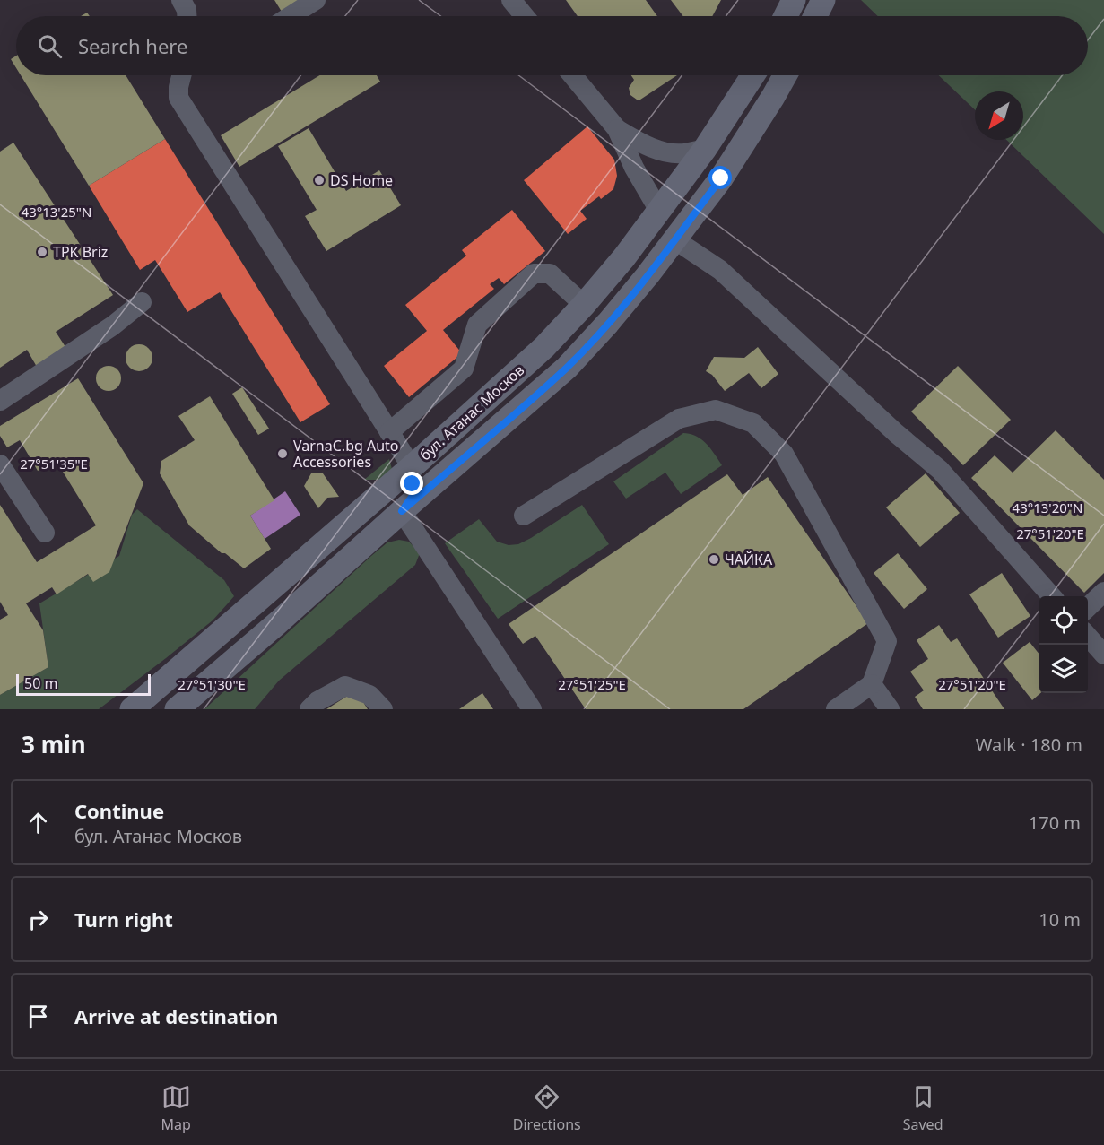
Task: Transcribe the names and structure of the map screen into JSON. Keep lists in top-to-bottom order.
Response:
{
  "streets": {
    "main road": ["бул. Атанас Москов"]
  },
  "places": [
    "DS Home",
    "TPK Briz",
    "VarnaC.bg Auto Accessories",
    "ЧАЙКА"
  ],
  "scale_bar": "50 m",
  "north": "bottom left",
  "page": {
    "search": "Search here",
    "scale": "50 m",
    "heading": ["3 min", "Walk · 180 m"],
    "list": [
      ["Continue", "бул. Атанас Москов", "170 m"],
      ["Turn right", "10 m"],
      "Arrive at destination"
    ],
    "nav": ["Map", "Directions", "Saved"]
  },
  "coordinates": [
    "43°13'25\"N",
    "27°51'35\"E",
    "43°13'20\"N",
    "27°51'20\"E",
    "27°51'30\"E",
    "27°51'25\"E"
  ]
}
